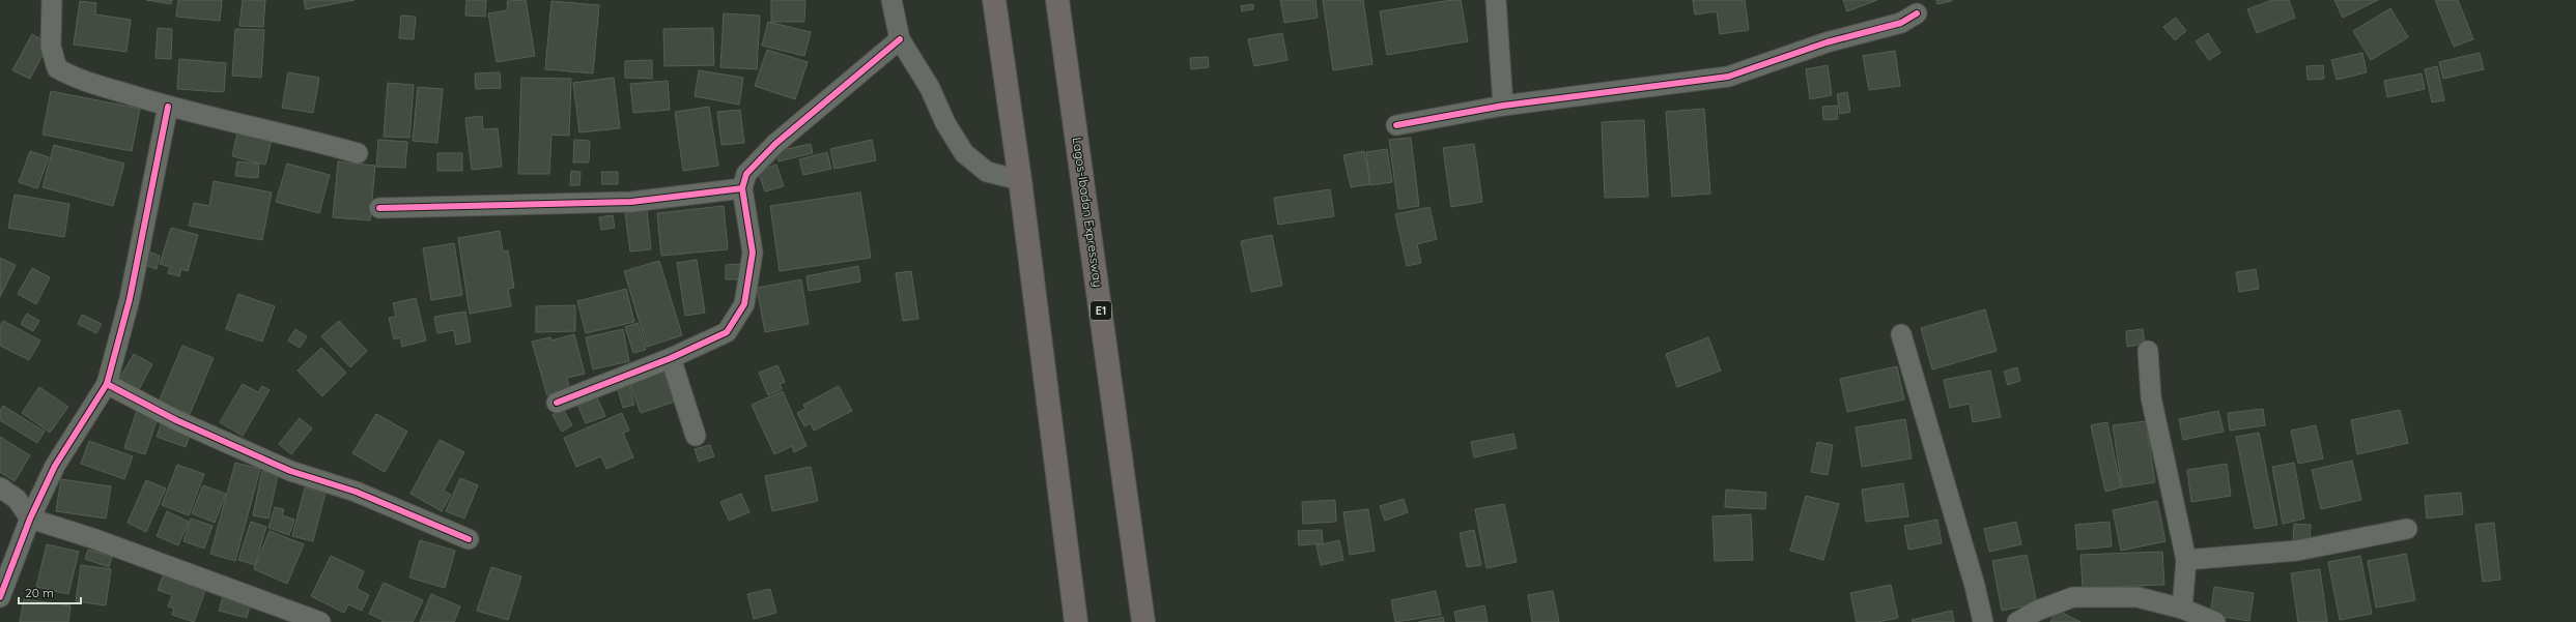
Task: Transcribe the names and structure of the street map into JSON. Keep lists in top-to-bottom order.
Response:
{
  "streets": {
    "highway": ["Lagos-Ibadan Expressway", "E1"]
  },
  "scale_bar": "20 m"
}
